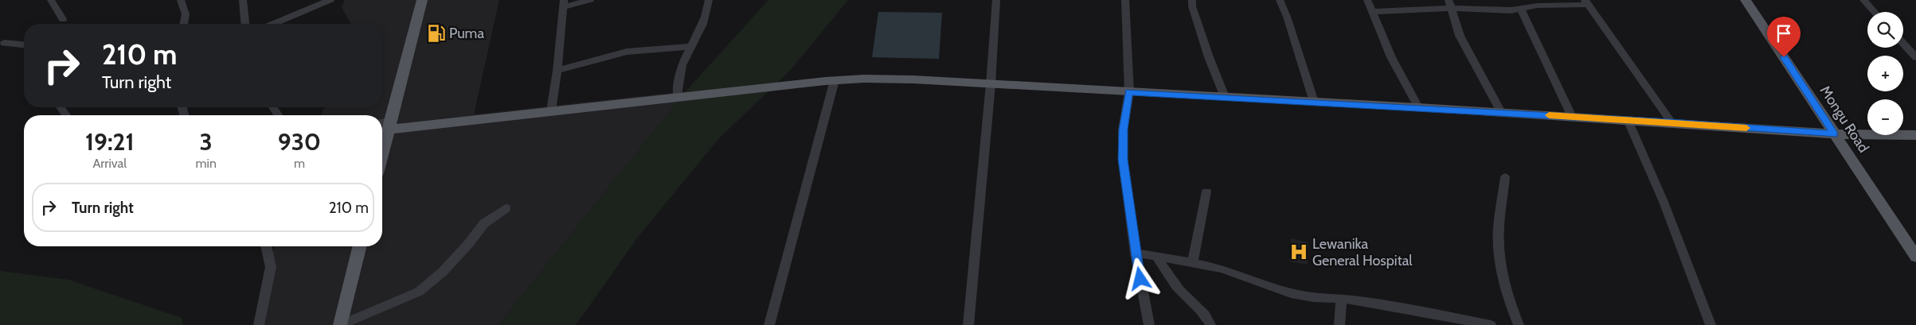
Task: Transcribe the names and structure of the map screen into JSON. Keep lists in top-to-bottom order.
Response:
{
  "streets": {
    "main road": ["Mongu Road"]
  },
  "places": {
    "fuel station": ["Puma"],
    "hospital": ["Lewanika General Hospital"]
  },
  "page": {
    "map_buttons": ["+", "−"],
    "turn": ["210 m", "Turn right"],
    "eta": [
      "19:21",
      "Arrival",
      "3",
      "min",
      "930",
      "m"
    ],
    "list": [
      {
        "name": "Turn right",
        "value": "210 m"
      }
    ]
  }
}
